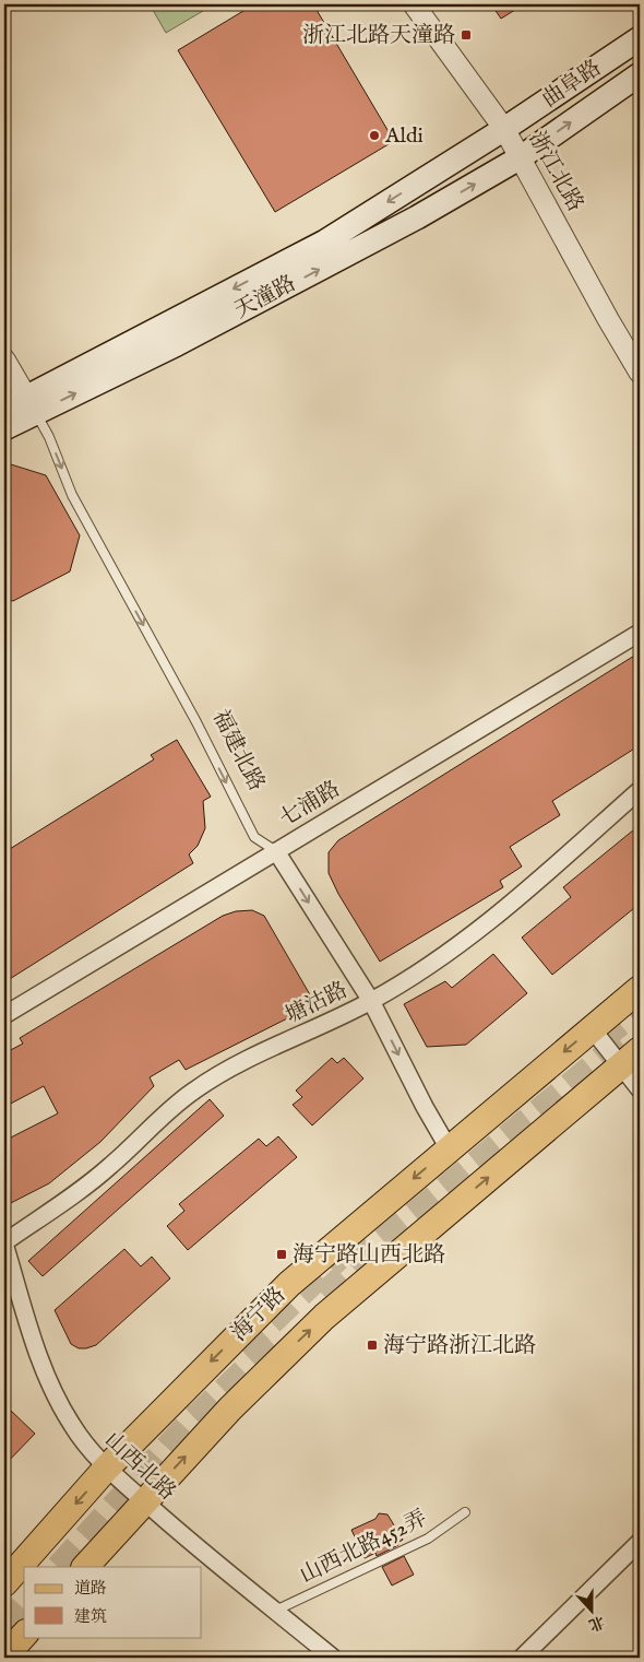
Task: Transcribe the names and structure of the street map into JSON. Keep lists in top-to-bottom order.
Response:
{
  "streets": {
    "main road": ["曲阜路", "天潼路", "海宁路"],
    "street": [
      "浙江北路",
      "福建北路",
      "七浦路",
      "塘沽路",
      "山西北路"
    ],
    "lane": ["山西北路452弄"]
  },
  "crossings": [
    ["曲阜路", "浙江北路"],
    ["曲阜路", "天潼路"],
    ["浙江北路", "天潼路"],
    ["天潼路", "福建北路"],
    ["福建北路", "七浦路"],
    ["福建北路", "塘沽路"],
    ["福建北路", "海宁路"],
    ["塘沽路", "山西北路"],
    ["海宁路", "山西北路"],
    ["山西北路", "山西北路452弄"]
  ],
  "one_way": ["福建北路"],
  "places": {
    "transit": ["浙江北路天潼路", "海宁路山西北路", "海宁路浙江北路"],
    "other": ["Aldi"]
  },
  "legend": ["道路", "建筑"],
  "north": "bottom"
}
